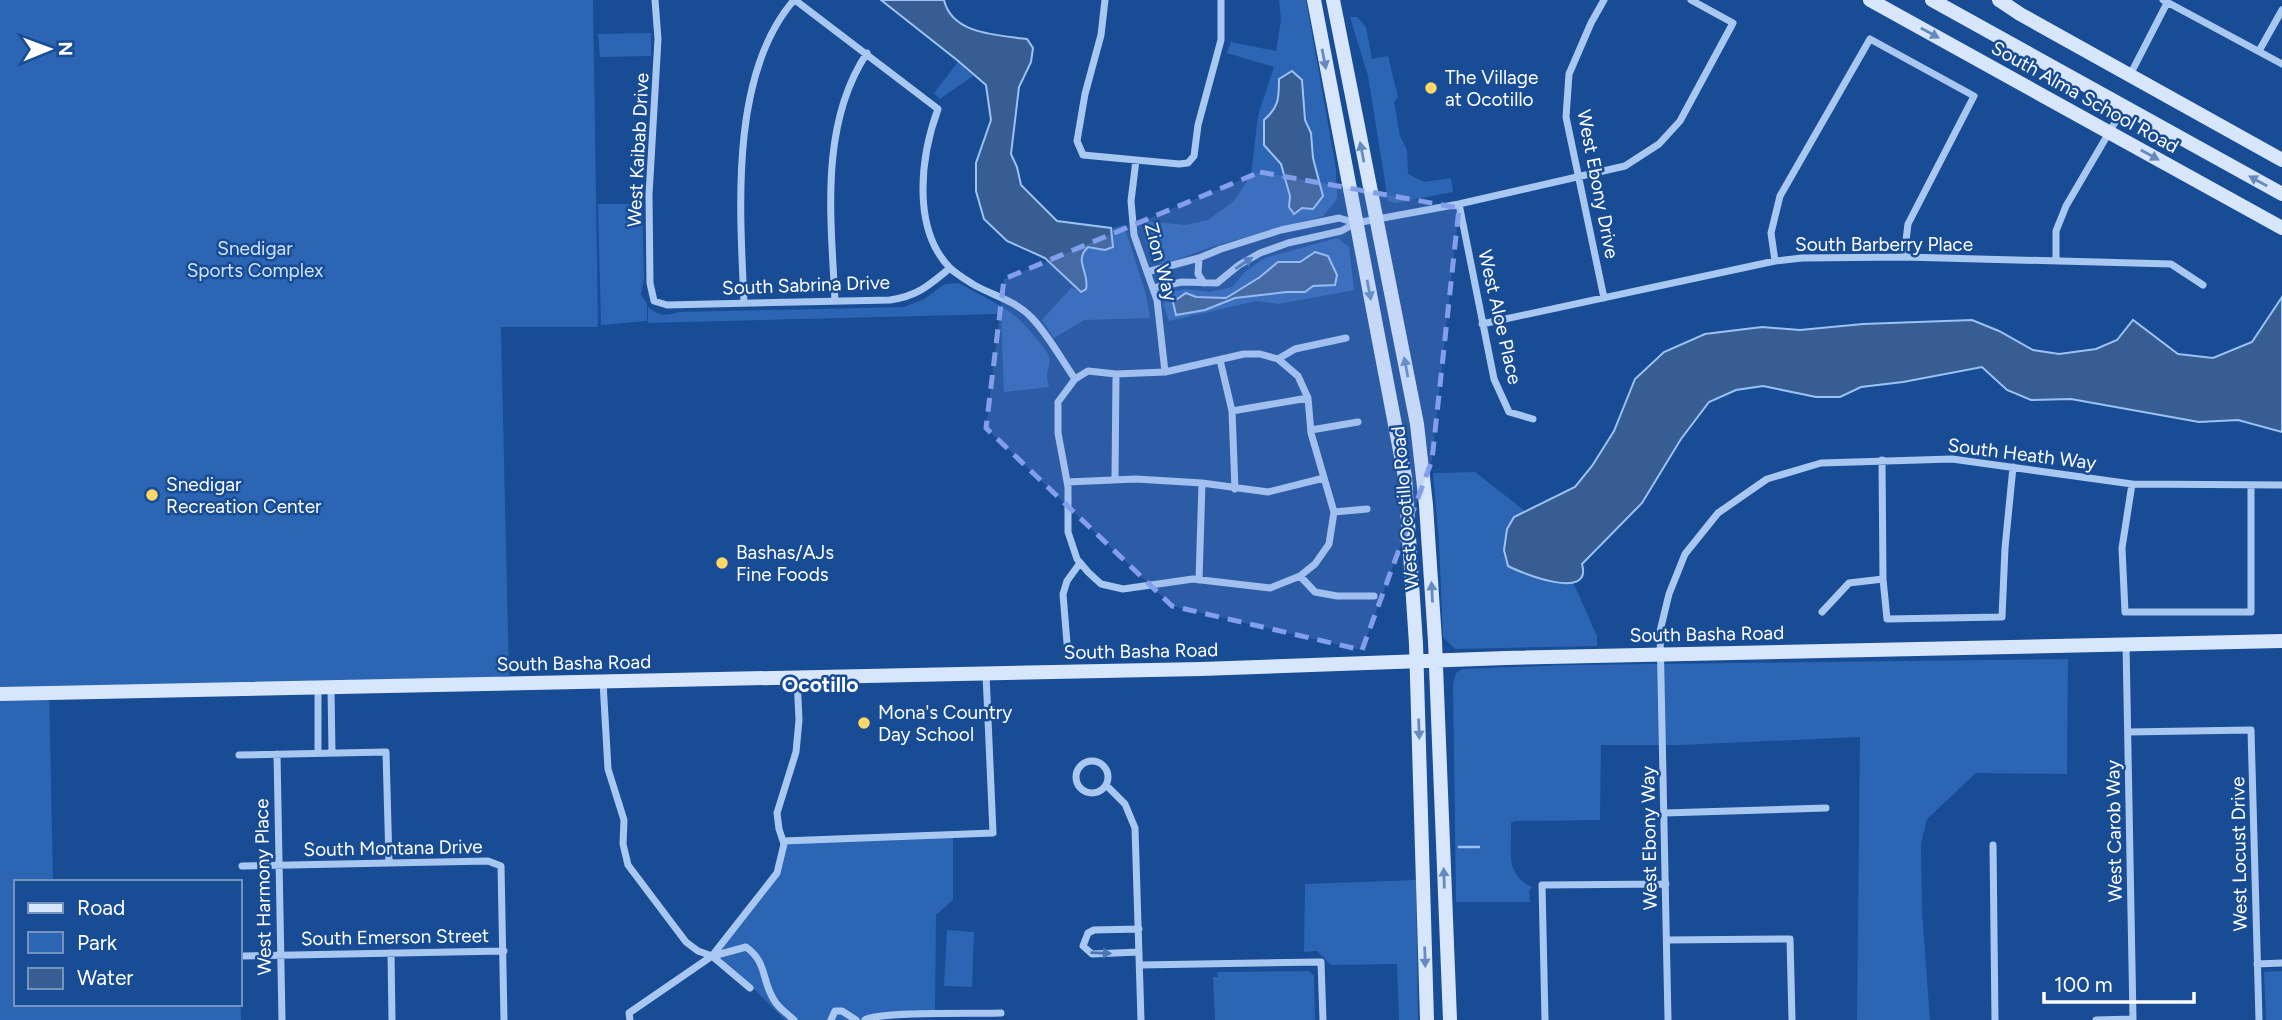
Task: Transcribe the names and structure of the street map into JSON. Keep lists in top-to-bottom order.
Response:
{
  "streets": {
    "main road": ["South Alma School Road", "West Ocotillo Road", "South Basha Road"],
    "street": [
      "West Kaibab Drive",
      "West Ebony Drive",
      "South Barberry Place",
      "Zion Way",
      "South Sabrina Drive",
      "West Aloe Place",
      "South Heath Way",
      "West Carob Way",
      "West Ebony Way",
      "South Montana Drive",
      "West Locust Drive",
      "West Harmony Place",
      "South Emerson Street"
    ]
  },
  "crossings": [
    ["West Kaibab Drive", "South Sabrina Drive"],
    ["West Ebony Drive", "South Barberry Place"],
    ["South Barberry Place", "West Aloe Place"],
    ["South Heath Way", "South Basha Road"],
    ["South Heath Way", "West Ebony Way"],
    ["West Ocotillo Road", "South Basha Road"],
    ["South Basha Road", "West Carob Way"],
    ["South Basha Road", "West Ebony Way"],
    ["West Carob Way", "West Locust Drive"],
    ["South Montana Drive", "West Harmony Place"],
    ["South Montana Drive", "South Emerson Street"],
    ["West Harmony Place", "South Emerson Street"]
  ],
  "districts": ["Ocotillo"],
  "parks": ["Snedigar Sports Complex"],
  "places": [
    "The Village at Ocotillo",
    "Snedigar Recreation Center",
    "Bashas/AJs Fine Foods",
    "Mona's Country Day School"
  ],
  "legend": ["Road", "Park", "Water"],
  "scale_bar": "100 m",
  "north": "right"
}
